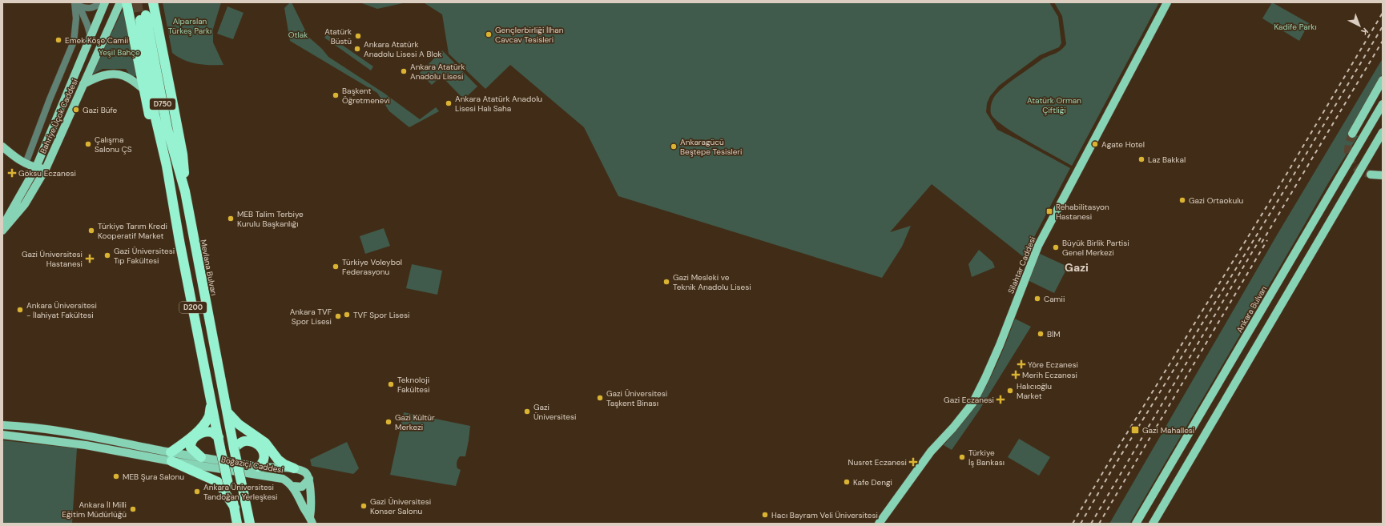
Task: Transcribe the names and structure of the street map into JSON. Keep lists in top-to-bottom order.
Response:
{
  "streets": {
    "highway": ["D750", "Mevlana Bulvarı", "D200"],
    "main road": [
      "Bahriye Üçok Caddesi",
      "Silahtar Caddesi",
      "Ankara Bulvarı",
      "Boğaziçi Caddesi"
    ]
  },
  "crossings": [
    ["Mevlana Bulvarı", "D200"]
  ],
  "districts": ["Gazi"],
  "parks": [
    "Alparslan Türkeş Parkı",
    "Kadife Parkı",
    "Otlak",
    "Yeşil Bahçe",
    "Atatürk Orman Çiftliği"
  ],
  "places": {
    "other": [
      "Gençlerbirliği İlhan Cavcav Tesisleri",
      "Atatürk Büstü",
      "Emek Köşe Camii",
      "Ankara Atatürk Anadolu Lisesi A Blok",
      "Ankara Atatürk Anadolu Lisesi",
      "Başkent Öğretmenevi",
      "Ankara Atatürk Anadolu Lisesi Halı Saha",
      "Gazi Büfe",
      "Çalışma Salonu ÇS",
      "Agate Hotel",
      "Ankaragücü Beştepe Tesisleri",
      "Laz Bakkal",
      "Gazi Ortaokulu",
      "MEB Talim Terbiye Kurulu Başkanlığı",
      "Türkiye Tarım Kredi Kooperatif Market",
      "Büyük Birlik Partisi Genel Merkezi",
      "Gazi Üniversitesi Tıp Fakültesi",
      "Türkiye Voleybol Federasyonu",
      "Gazi Mesleki ve Teknik Anadolu Lisesi",
      "Camii",
      "Ankara Üniversitesi - İlahiyat Fakültesi",
      "TVF Spor Lisesi",
      "Ankara TVF Spor Lisesi",
      "BİM",
      "Teknoloji Fakültesi",
      "Halıcıoğlu Market",
      "Gazi Üniversitesi Taşkent Binası",
      "Gazi Üniversitesi",
      "Gazi Kültür Merkezi",
      "Türkiye İş Bankası",
      "MEB Şura Salonu",
      "Kafe Dengi",
      "Ankara Üniversitesi Tandoğan Yerleşkesi",
      "Gazi Üniversitesi Konser Salonu",
      "Ankara İl Milli Eğitim Müdürlüğü",
      "Hacı Bayram Veli Üniversitesi"
    ],
    "health": [
      "Göksu Eczanesi",
      "Gazi Üniversitesi Hastanesi",
      "Yöre Eczanesi",
      "Merih Eczanesi",
      "Gazi Eczanesi",
      "Nusret Eczanesi"
    ],
    "transit": ["Rehabilitasyon Hastanesi", "Gazi Mahallesi"]
  },
  "north": "bottom right"
}
